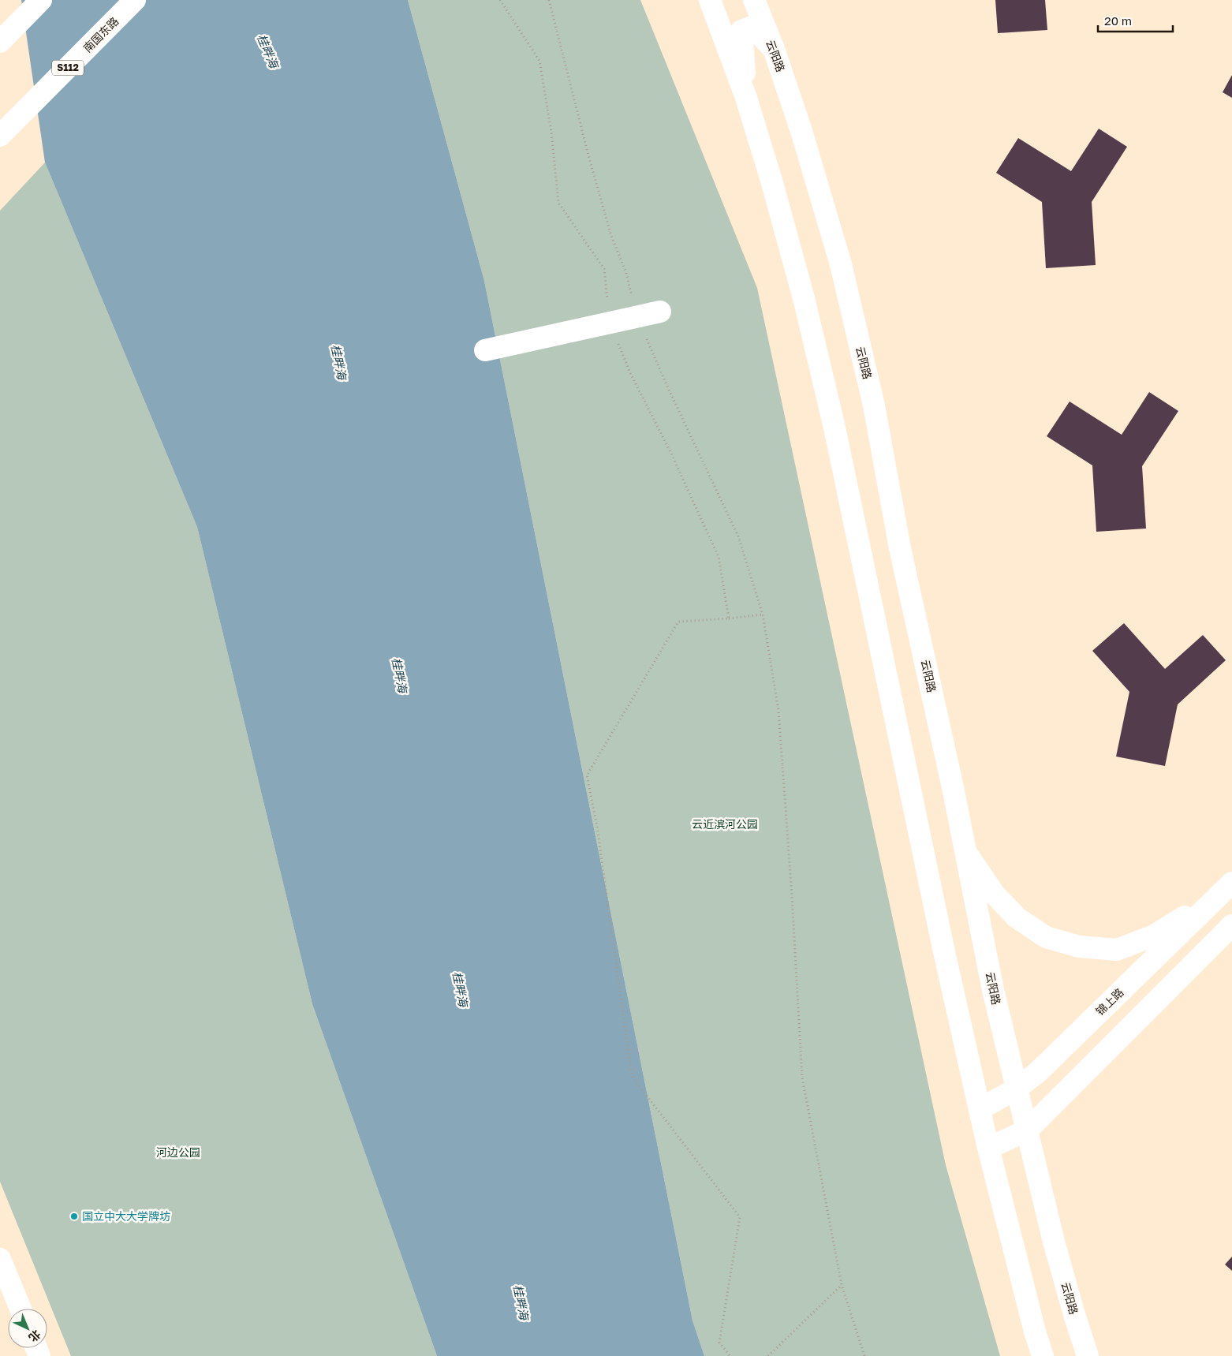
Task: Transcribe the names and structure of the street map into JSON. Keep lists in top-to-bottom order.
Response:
{
  "streets": {
    "main road": [
      "南国东路",
      "云阳路",
      "S112",
      "锦上路"
    ]
  },
  "crossings": [
    ["云阳路", "锦上路"]
  ],
  "water": ["桂畔海"],
  "parks": ["云近滨河公园", "河边公园"],
  "places": ["国立中大大学牌坊"],
  "scale_bar": "20 m",
  "north": "bottom right"
}
